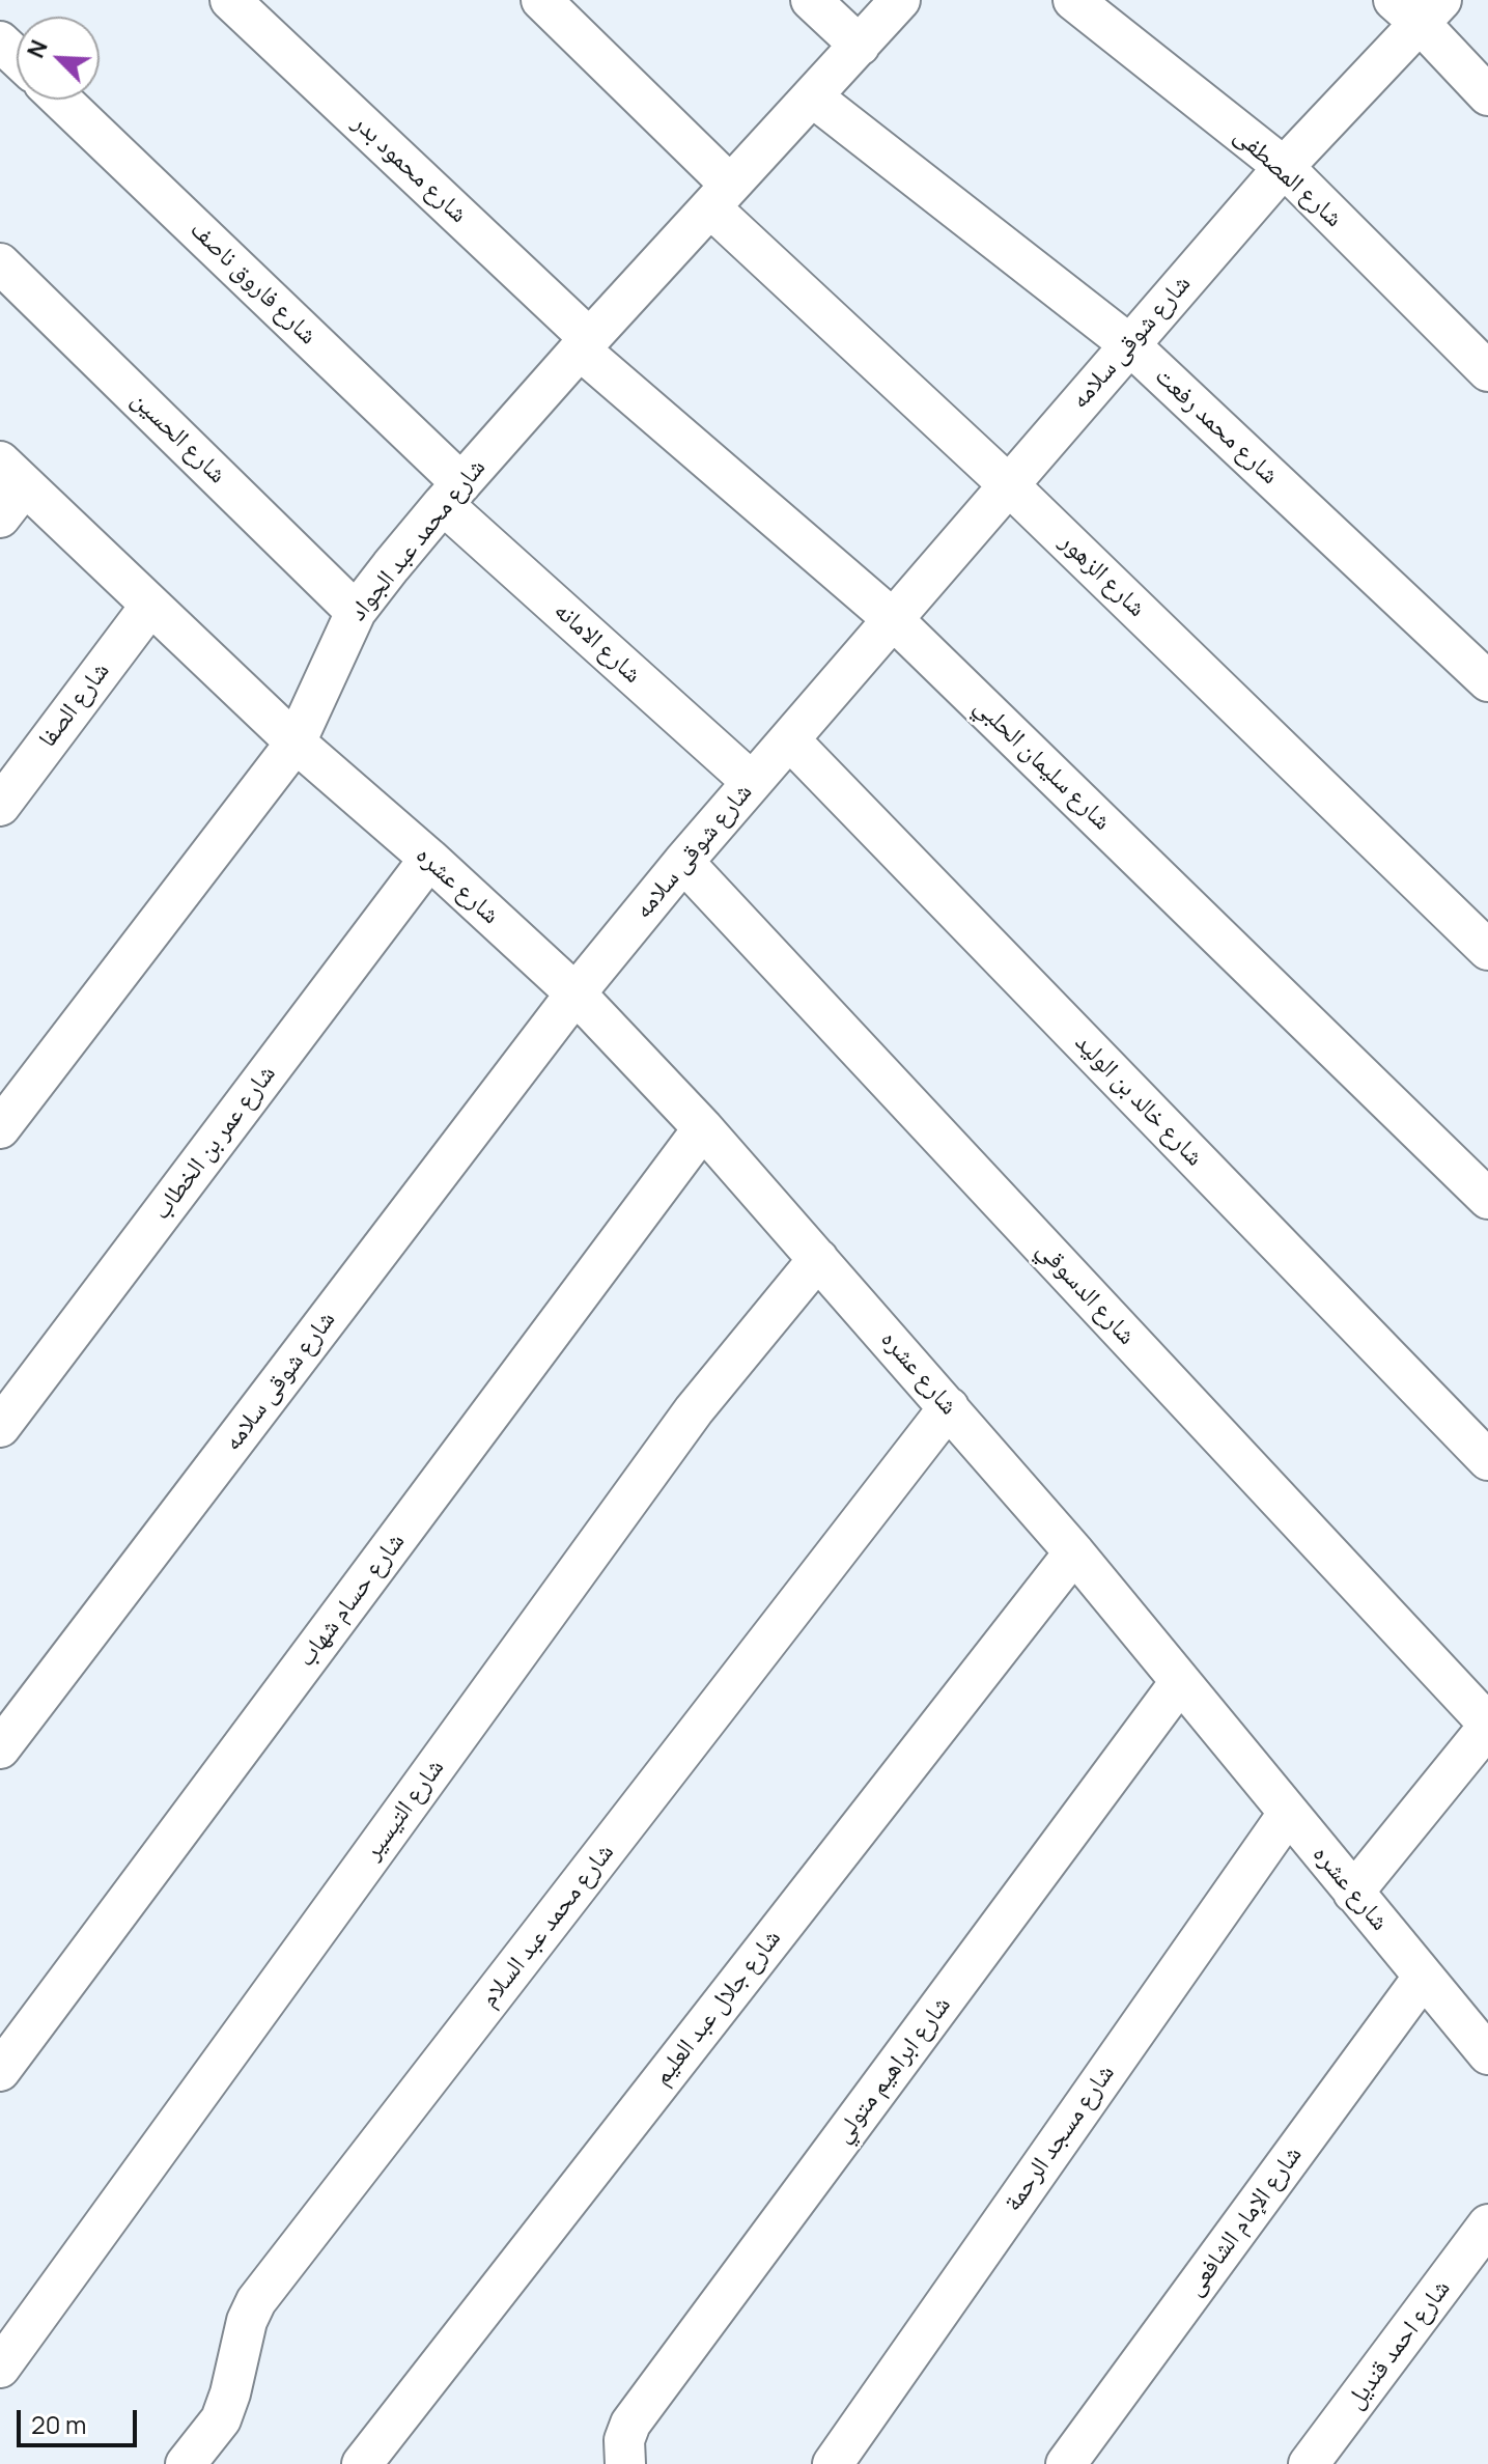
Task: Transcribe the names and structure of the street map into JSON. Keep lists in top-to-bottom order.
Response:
{
  "streets": {
    "street": [
      "شارع محمود بدر",
      "شارع المصطفى",
      "شارع فاروق ناصف",
      "شارع شوقى سلامه",
      "شارع محمد رفعت",
      "شارع الحسين",
      "شارع محمد عبد الجواد",
      "شارع الزهور",
      "شارع الامانه",
      "شارع الصفا",
      "شارع سليمان الحلبي",
      "شارع عشره",
      "شارع خالد بن الوليد",
      "شارع عمر بن الخطاب",
      "شارع الدسوقي",
      "شارع حسام شهاب",
      "شارع التيسير",
      "شارع محمد عبد السلام",
      "شارع جلال عبد العليم",
      "شارع ابراهيم متولي",
      "شارع مسجد الرحمة",
      "شارع الإمام الشافعى",
      "شارع احمد قنديل"
    ]
  },
  "crossings": [
    ["شارع محمود بدر", "شارع محمد عبد الجواد"],
    ["شارع محمود بدر", "شارع سليمان الحلبي"],
    ["شارع المصطفى", "شارع شوقى سلامه"],
    ["شارع فاروق ناصف", "شارع محمد عبد الجواد"],
    ["شارع فاروق ناصف", "شارع الامانه"],
    ["شارع شوقى سلامه", "شارع محمد رفعت"],
    ["شارع شوقى سلامه", "شارع الزهور"],
    ["شارع شوقى سلامه", "شارع الامانه"],
    ["شارع شوقى سلامه", "شارع سليمان الحلبي"],
    ["شارع شوقى سلامه", "شارع عشره"],
    ["شارع شوقى سلامه", "شارع خالد بن الوليد"],
    ["شارع شوقى سلامه", "شارع الدسوقي"],
    ["شارع محمد رفعت", "شارع محمد عبد الجواد"],
    ["شارع الحسين", "شارع محمد عبد الجواد"],
    ["شارع محمد عبد الجواد", "شارع الزهور"],
    ["شارع محمد عبد الجواد", "شارع الامانه"],
    ["شارع محمد عبد الجواد", "شارع سليمان الحلبي"],
    ["شارع محمد عبد الجواد", "شارع عشره"],
    ["شارع الصفا", "شارع عشره"],
    ["شارع عشره", "شارع عمر بن الخطاب"],
    ["شارع عشره", "شارع حسام شهاب"],
    ["شارع عشره", "شارع التيسير"],
    ["شارع عشره", "شارع محمد عبد السلام"],
    ["شارع عشره", "شارع جلال عبد العليم"],
    ["شارع عشره", "شارع ابراهيم متولي"],
    ["شارع عشره", "شارع مسجد الرحمة"],
    ["شارع عشره", "شارع الإمام الشافعى"]
  ],
  "scale_bar": "20 m",
  "north": "top left"
}
